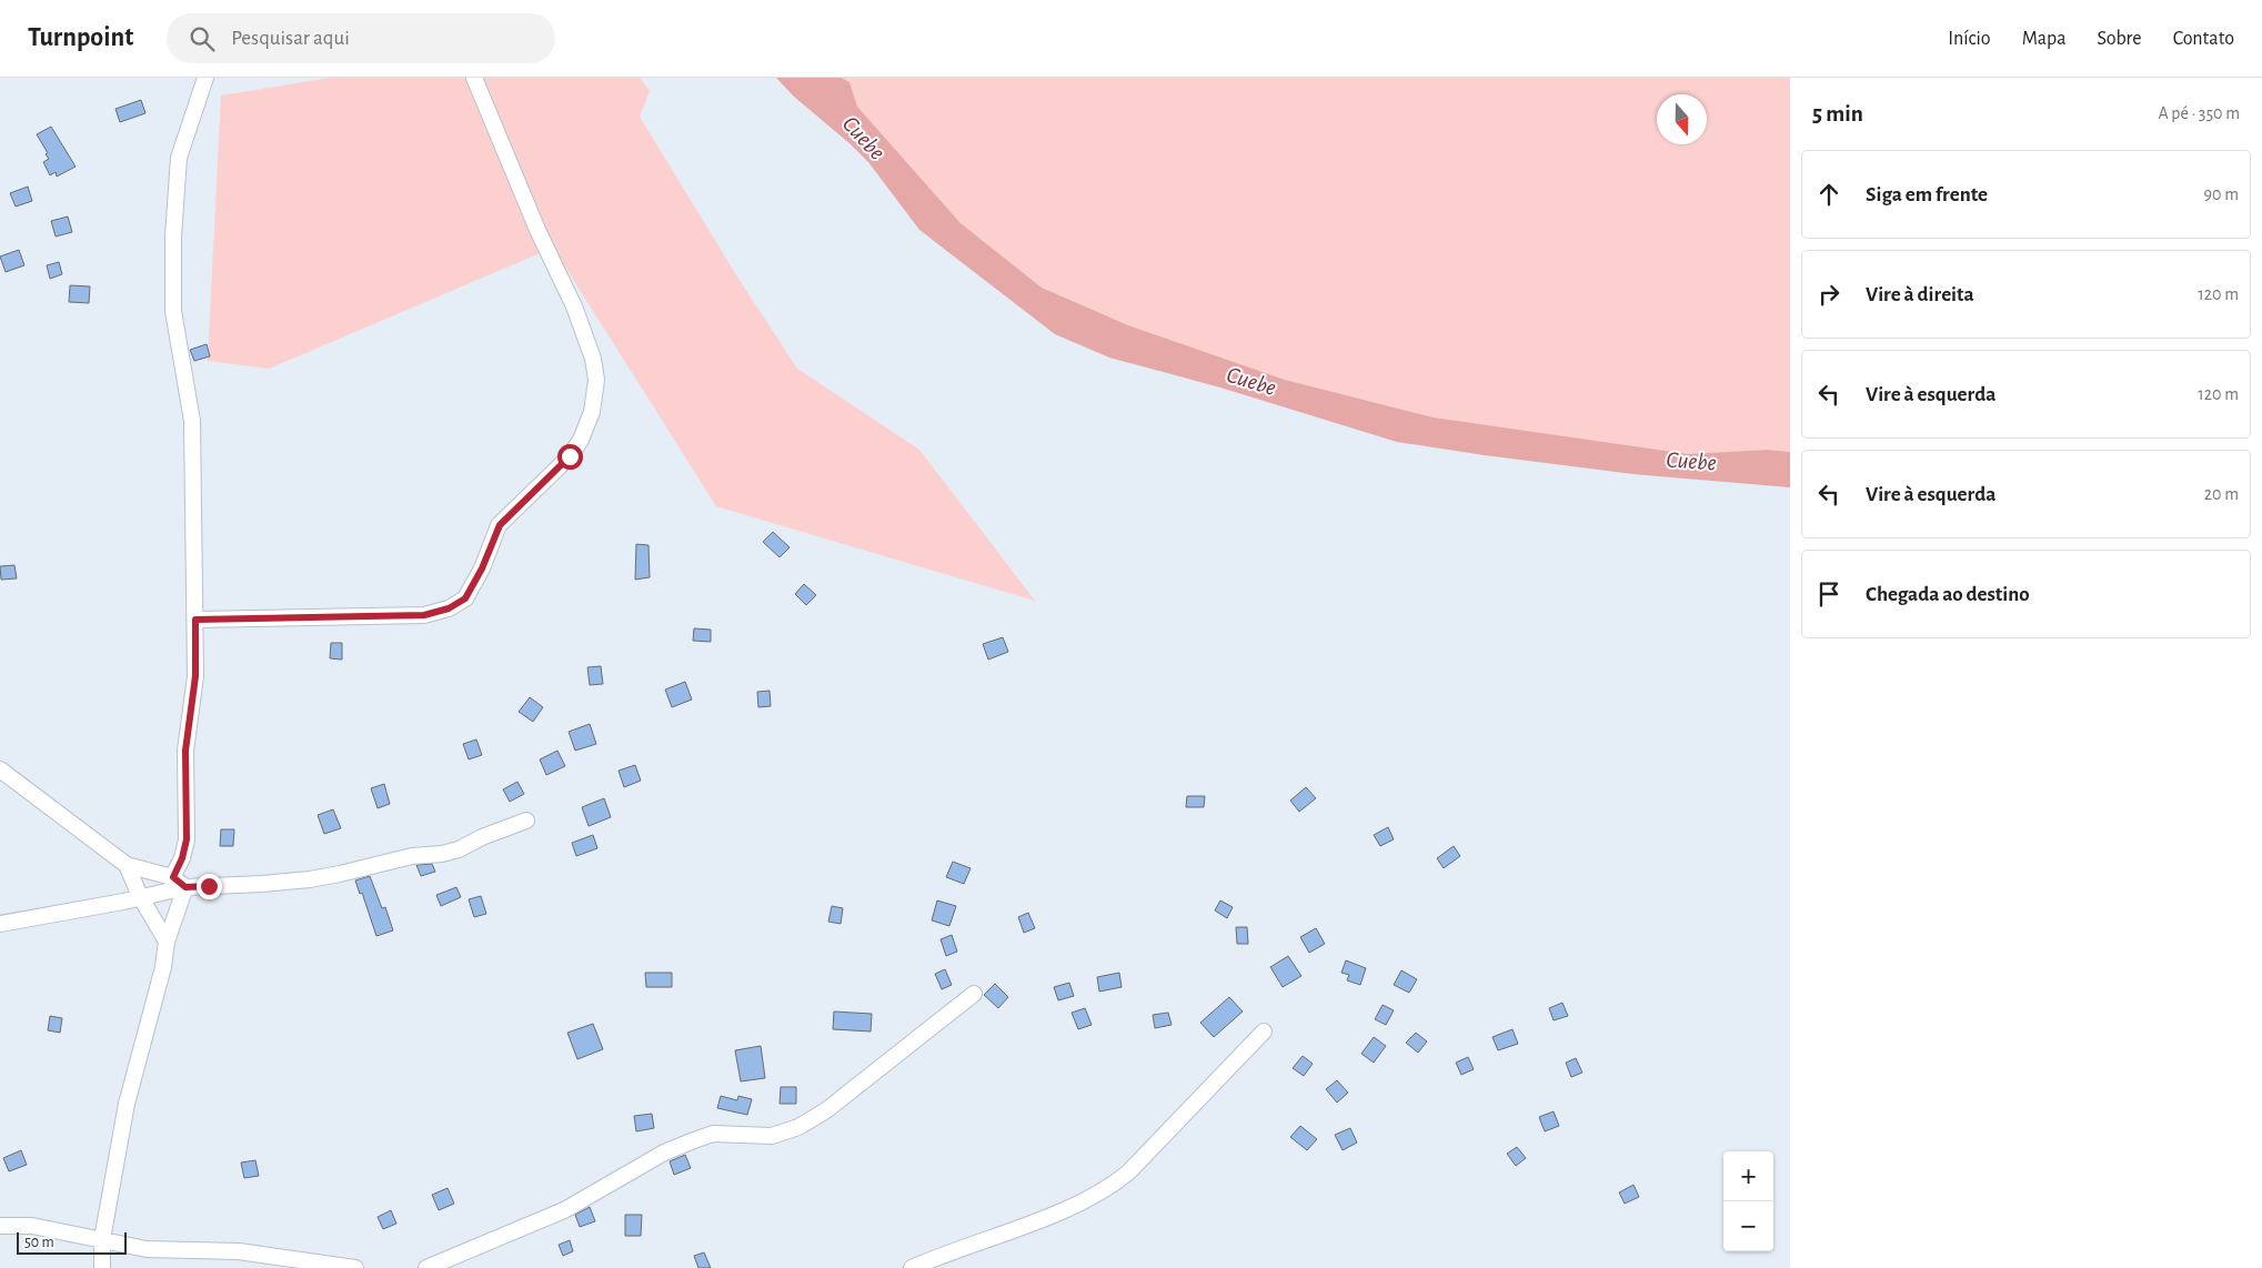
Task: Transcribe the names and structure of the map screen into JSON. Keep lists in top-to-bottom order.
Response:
{
  "water": ["Cuebe"],
  "scale_bar": "50 m",
  "north": "bottom",
  "page": {
    "header": "Turnpoint",
    "search": "Pesquisar aqui",
    "nav": [
      "Início",
      "Mapa",
      "Sobre",
      "Contato"
    ],
    "heading": ["5 min", "A pé · 350 m"],
    "list": [
      ["Siga em frente", "90 m"],
      ["Vire à direita", "120 m"],
      ["Vire à esquerda", "120 m"],
      ["Vire à esquerda", "20 m"],
      "Chegada ao destino"
    ],
    "map_buttons": ["+", "−"],
    "scale": "50 m"
  }
}
